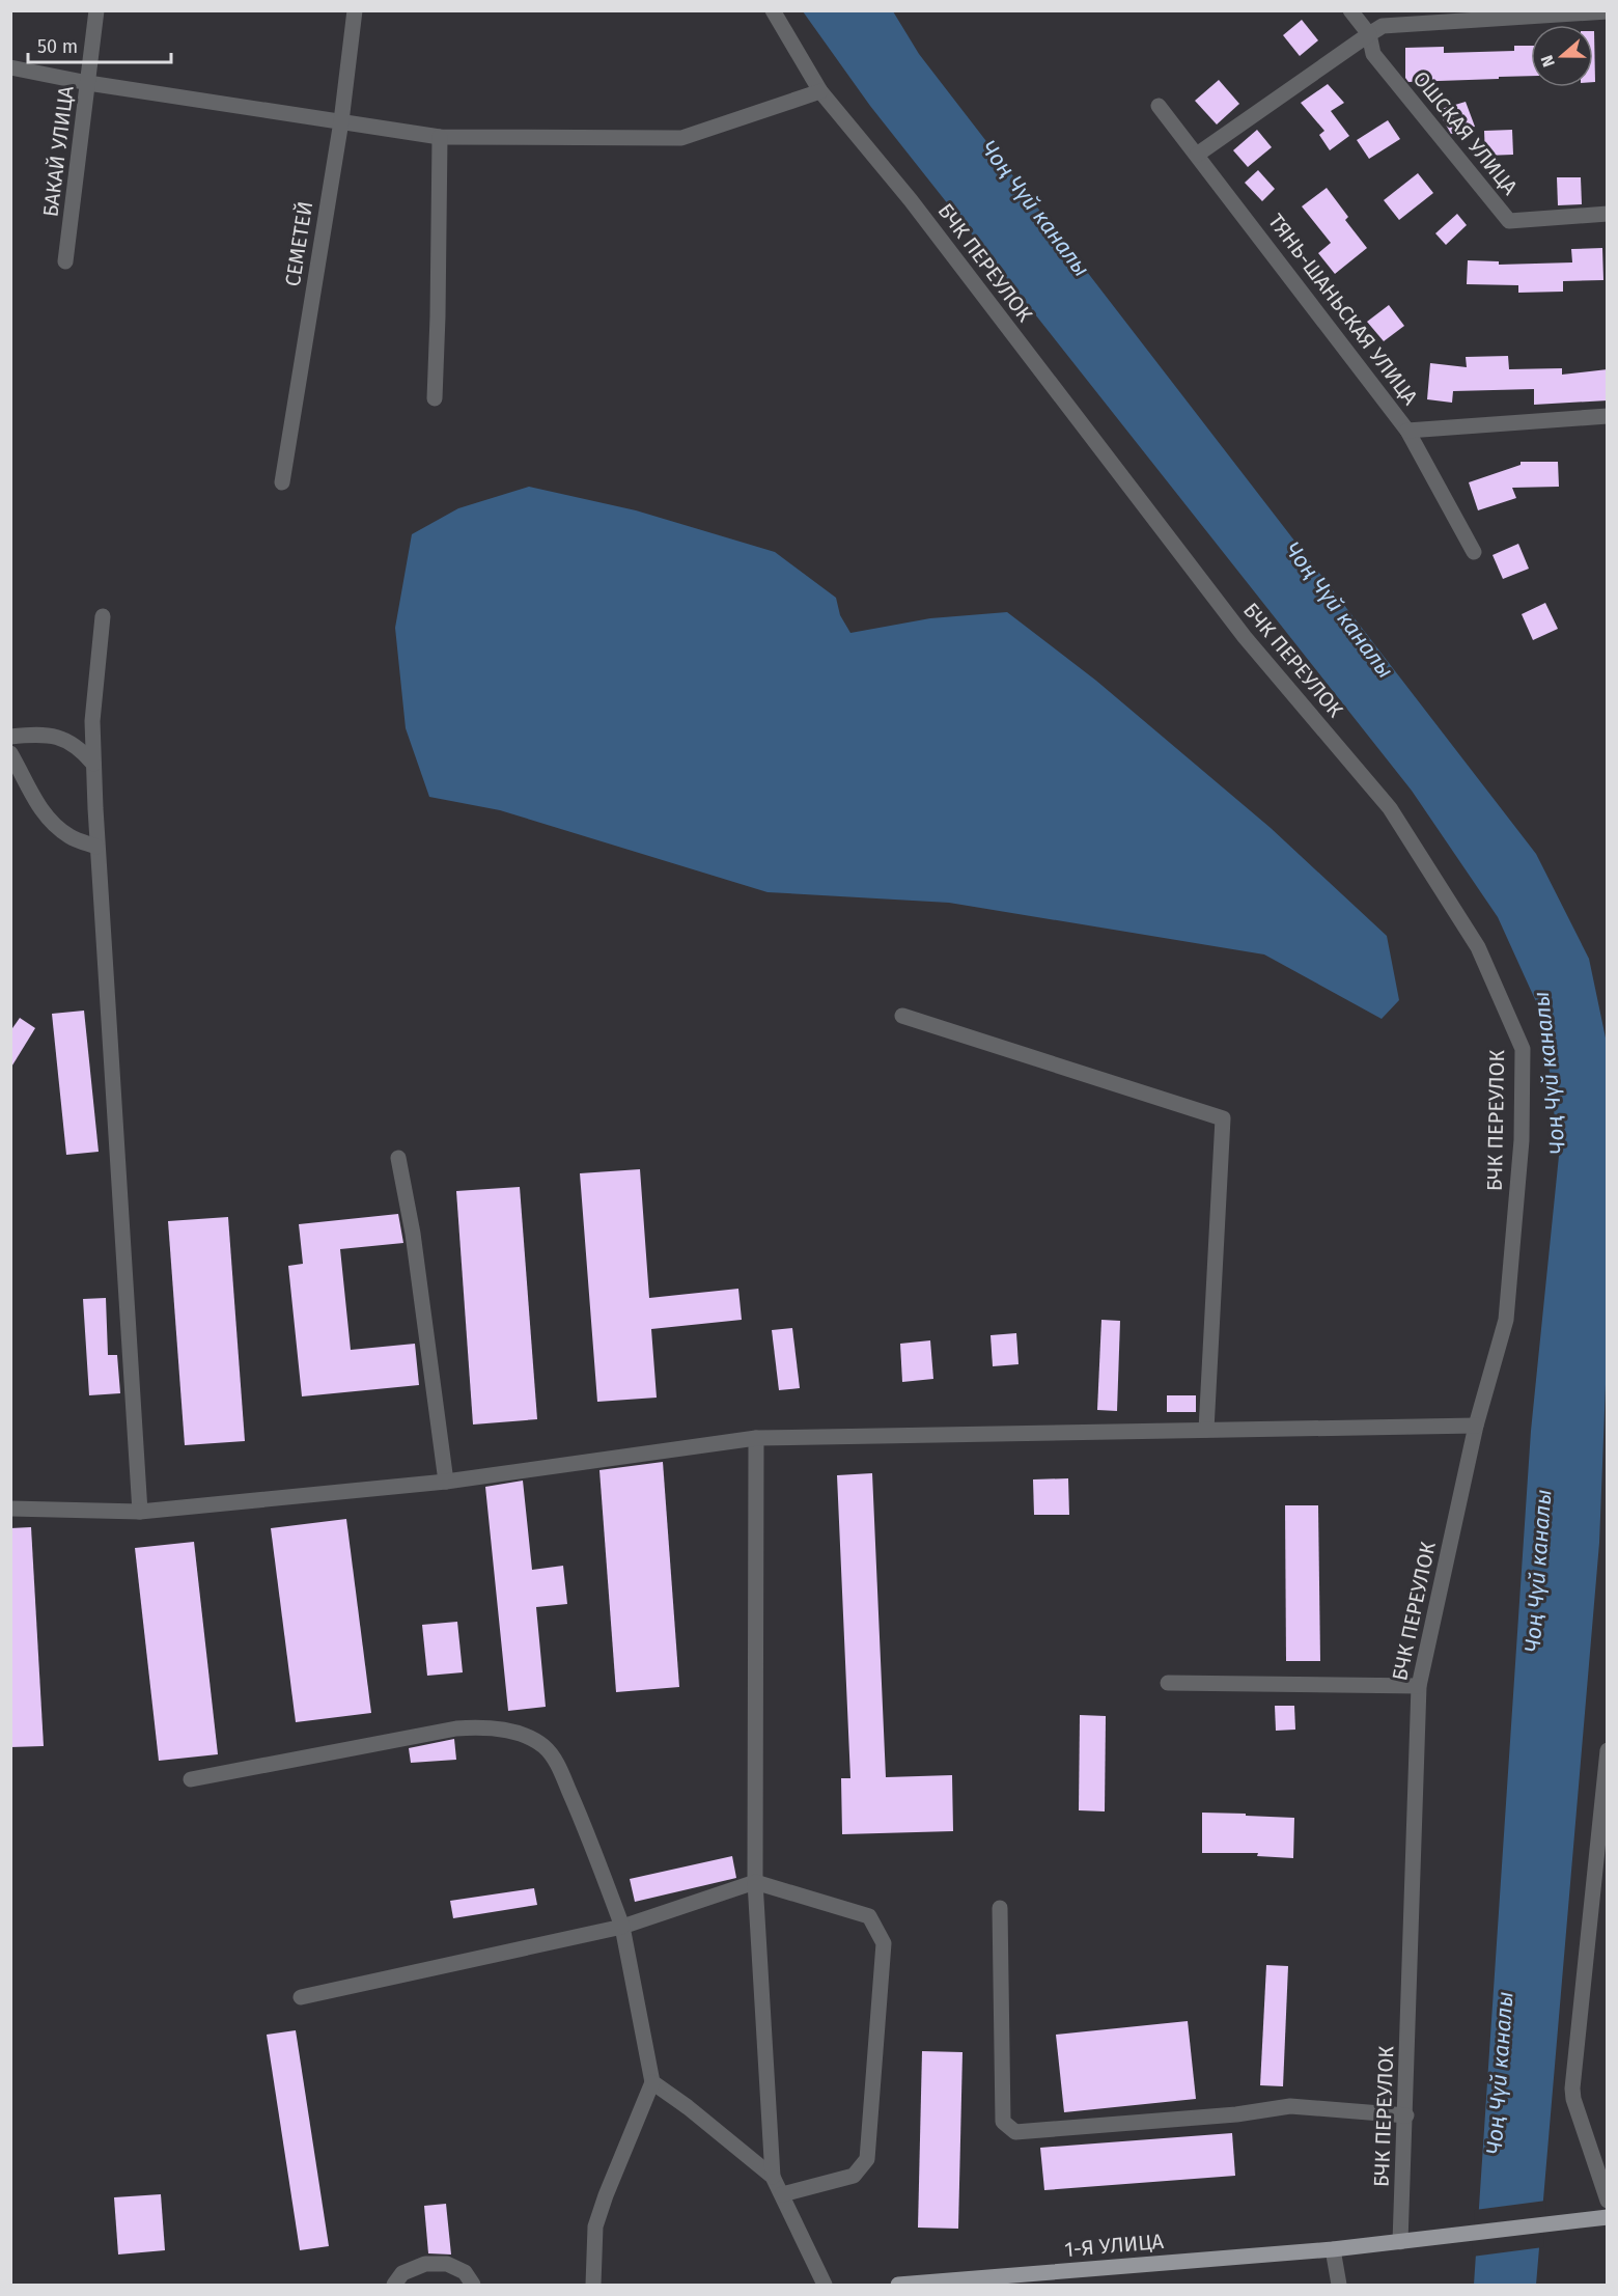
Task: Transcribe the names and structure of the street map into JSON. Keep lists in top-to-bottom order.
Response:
{
  "streets": {
    "main road": ["1-Я УЛИЦА"],
    "street": [
      "ОШСКАЯ УЛИЦА",
      "БАКАЙ УЛИЦА",
      "СЕМЕТЕЙ",
      "БЧК ПЕРЕУЛОК",
      "ТЯНЬ-ШАНЬСКАЯ УЛИЦА"
    ]
  },
  "crossings": [
    ["БЧК ПЕРЕУЛОК", "1-Я УЛИЦА"]
  ],
  "water": ["Чоң Чүй каналы"],
  "scale_bar": "50 m",
  "north": "left"
}
